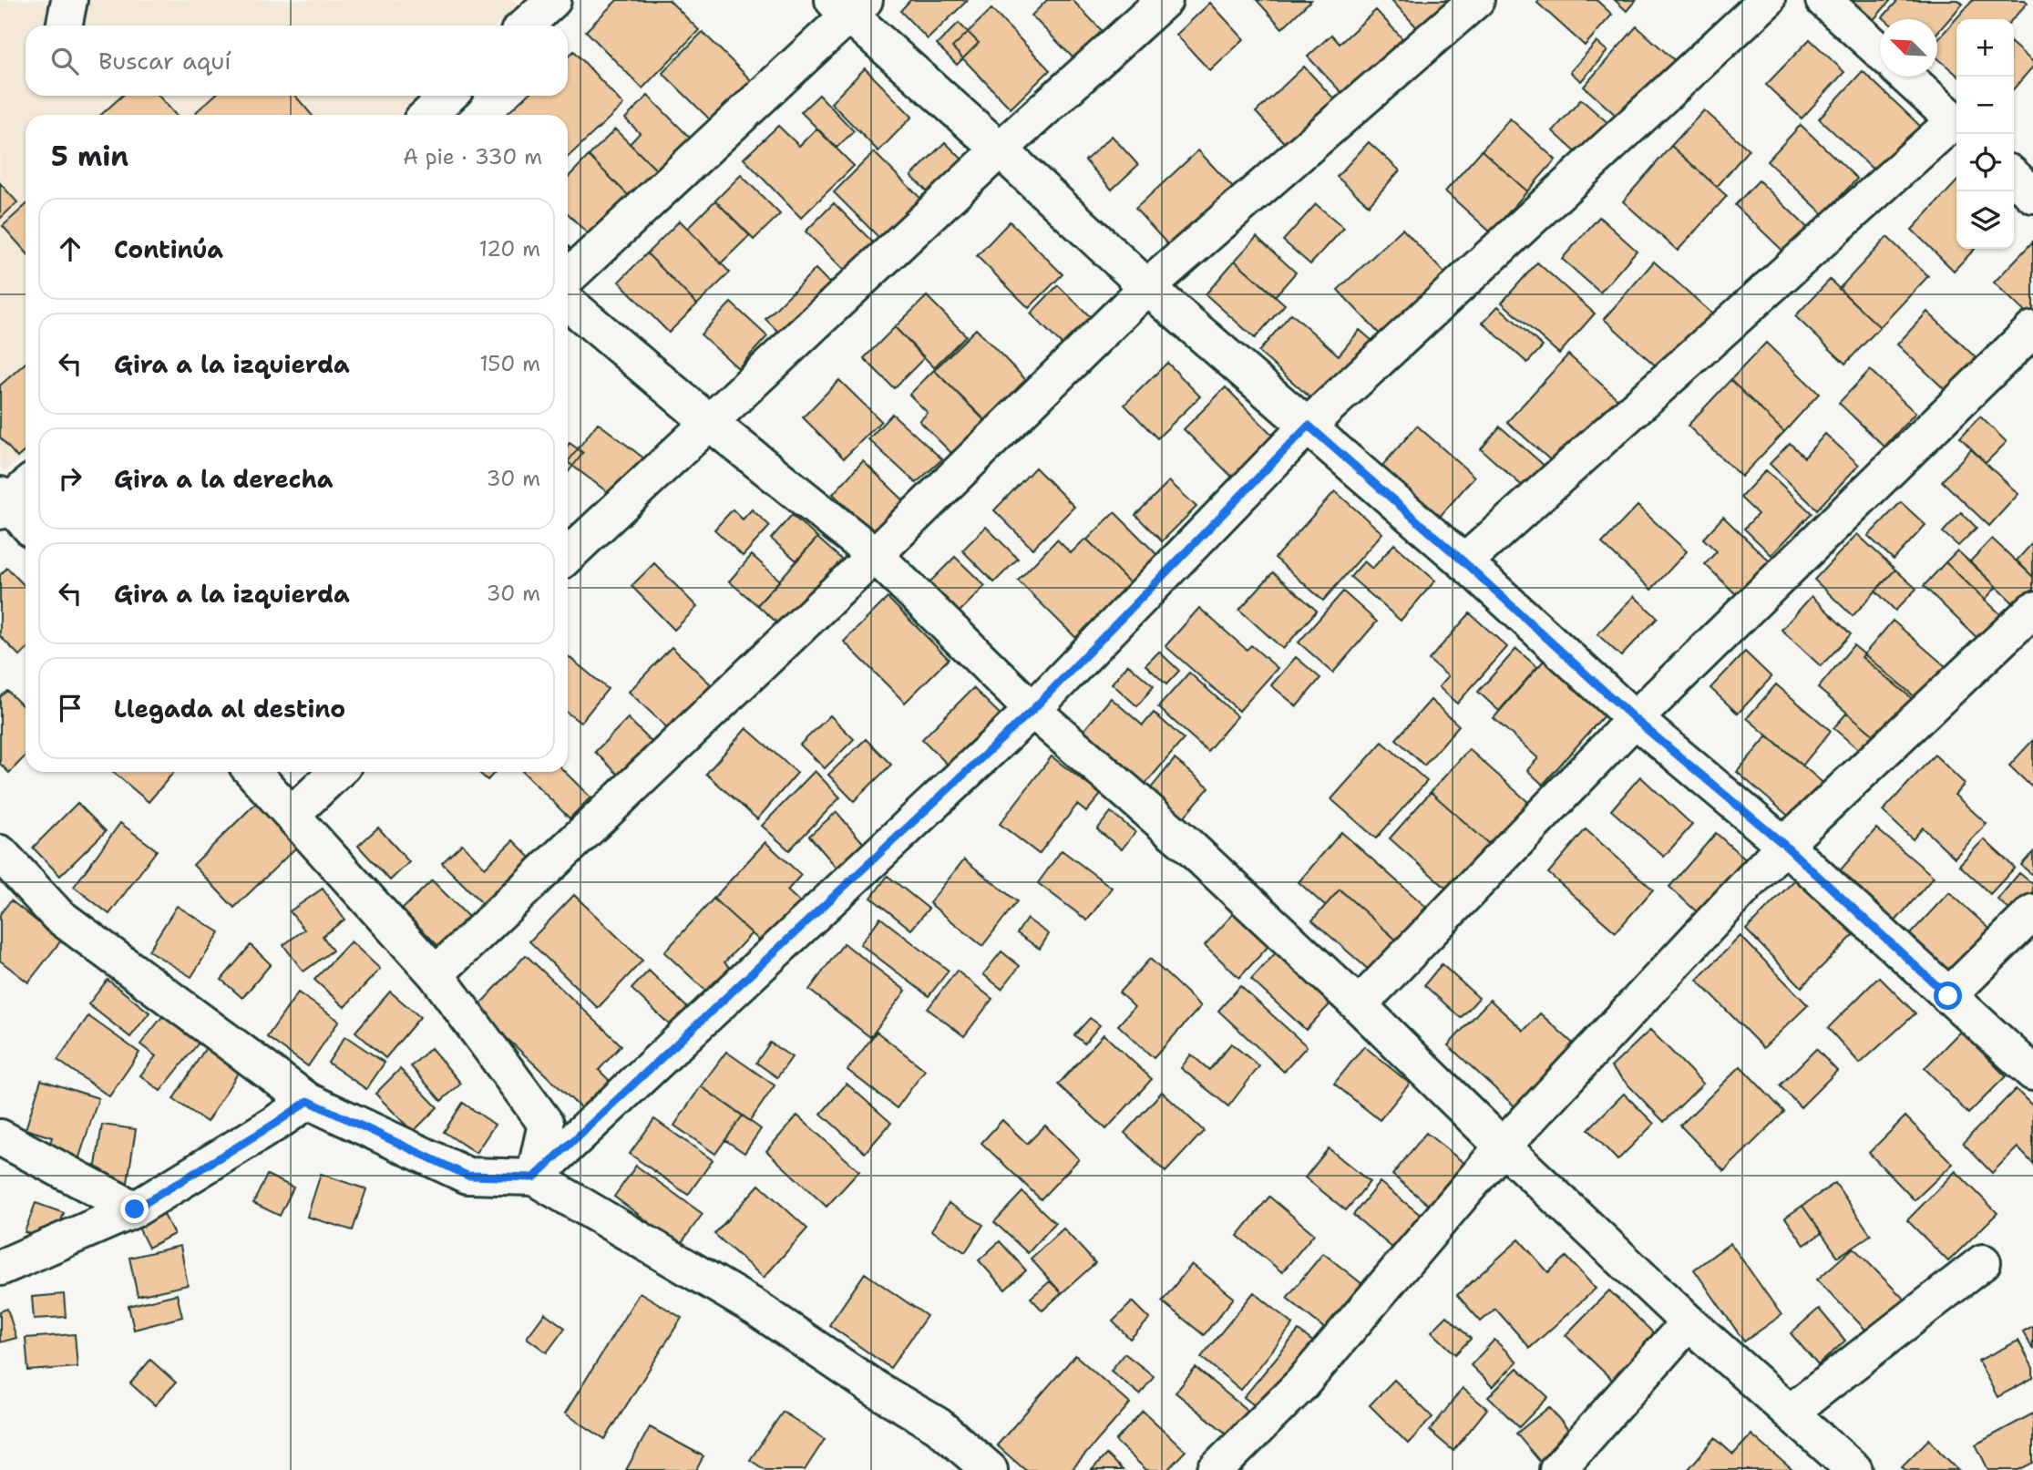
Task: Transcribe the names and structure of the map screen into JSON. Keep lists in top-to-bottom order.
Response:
{
  "north": "top left",
  "page": {
    "map_buttons": ["+", "−"],
    "search": "Buscar aquí",
    "heading": ["5 min", "A pie · 330 m"],
    "list": [
      ["Continúa", "120 m"],
      ["Gira a la izquierda", "150 m"],
      ["Gira a la derecha", "30 m"],
      ["Gira a la izquierda", "30 m"],
      "Llegada al destino"
    ]
  }
}
